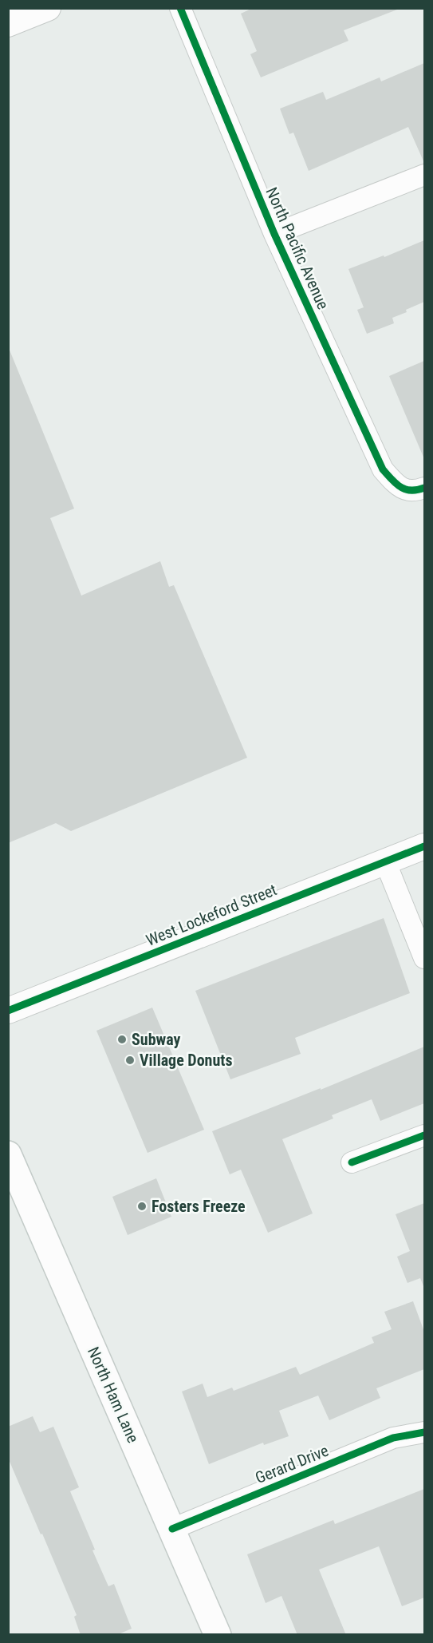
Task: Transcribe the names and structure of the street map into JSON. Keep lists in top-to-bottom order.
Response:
{
  "streets": {
    "main road": ["North Ham Lane"],
    "street": ["North Pacific Avenue", "West Lockeford Street", "Gerard Drive"]
  },
  "crossings": [
    ["North Ham Lane", "Gerard Drive"]
  ],
  "places": ["Subway", "Village Donuts", "Fosters Freeze"]
}
